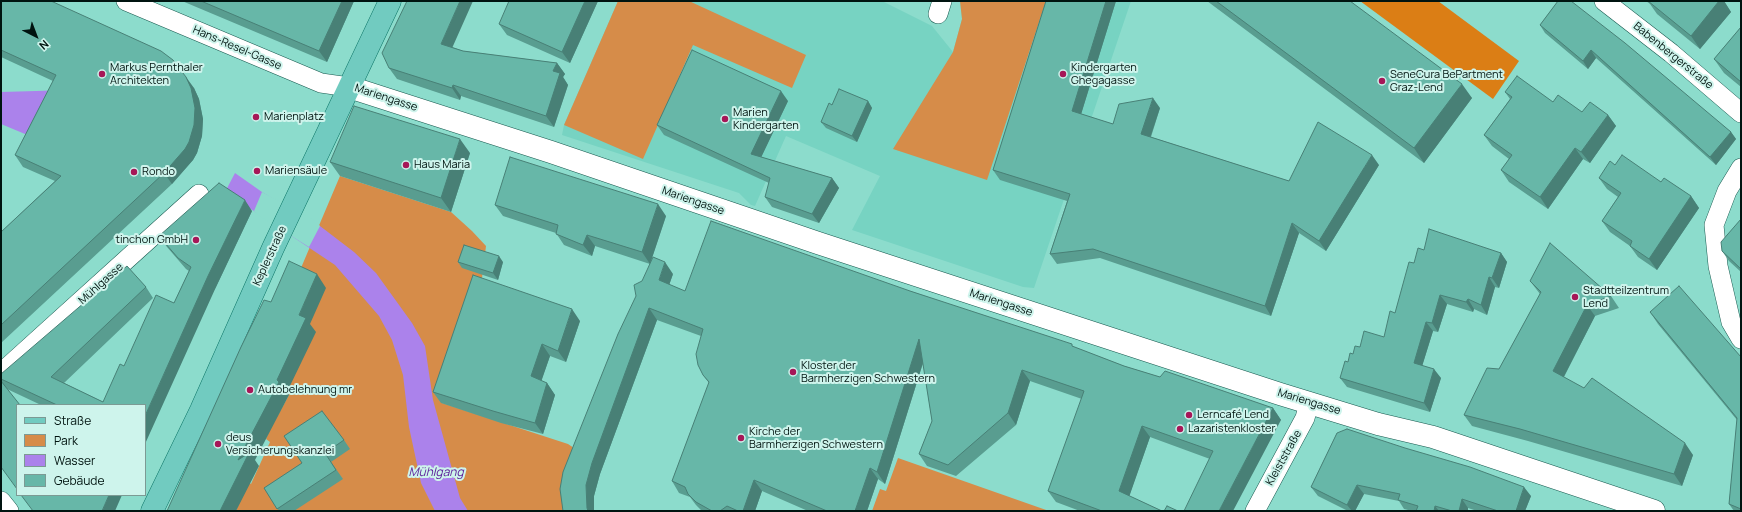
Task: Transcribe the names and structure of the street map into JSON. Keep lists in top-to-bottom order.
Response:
{
  "streets": {
    "main road": ["Keplerstraße"],
    "street": [
      "Hans-Resel-Gasse",
      "Babenbergerstraße",
      "Mariengasse",
      "Mühlgasse",
      "Kleiststraße"
    ]
  },
  "crossings": [
    ["Hans-Resel-Gasse", "Mariengasse"],
    ["Hans-Resel-Gasse", "Keplerstraße"],
    ["Mariengasse", "Keplerstraße"],
    ["Mariengasse", "Kleiststraße"]
  ],
  "water": ["Mühlgang"],
  "places": [
    "Markus Pernthaler Architekten",
    "Kindergarten Ghegagasse",
    "SeneCura BePartment Graz-Lend",
    "Marienplatz",
    "Marien Kindergarten",
    "Haus Maria",
    "Mariensäule",
    "Rondo",
    "tinchon GmbH",
    "Stadtteilzentrum Lend",
    "Kloster der Barmherzigen Schwestern",
    "Autobelehnung mr",
    "Lerncafé Lend",
    "Lazaristenkloster",
    "Kirche der Barmherzigen Schwestern",
    "deus Versicherungskanzlei"
  ],
  "legend": [
    "Straße",
    "Park",
    "Wasser",
    "Gebäude"
  ],
  "north": "bottom right"
}
